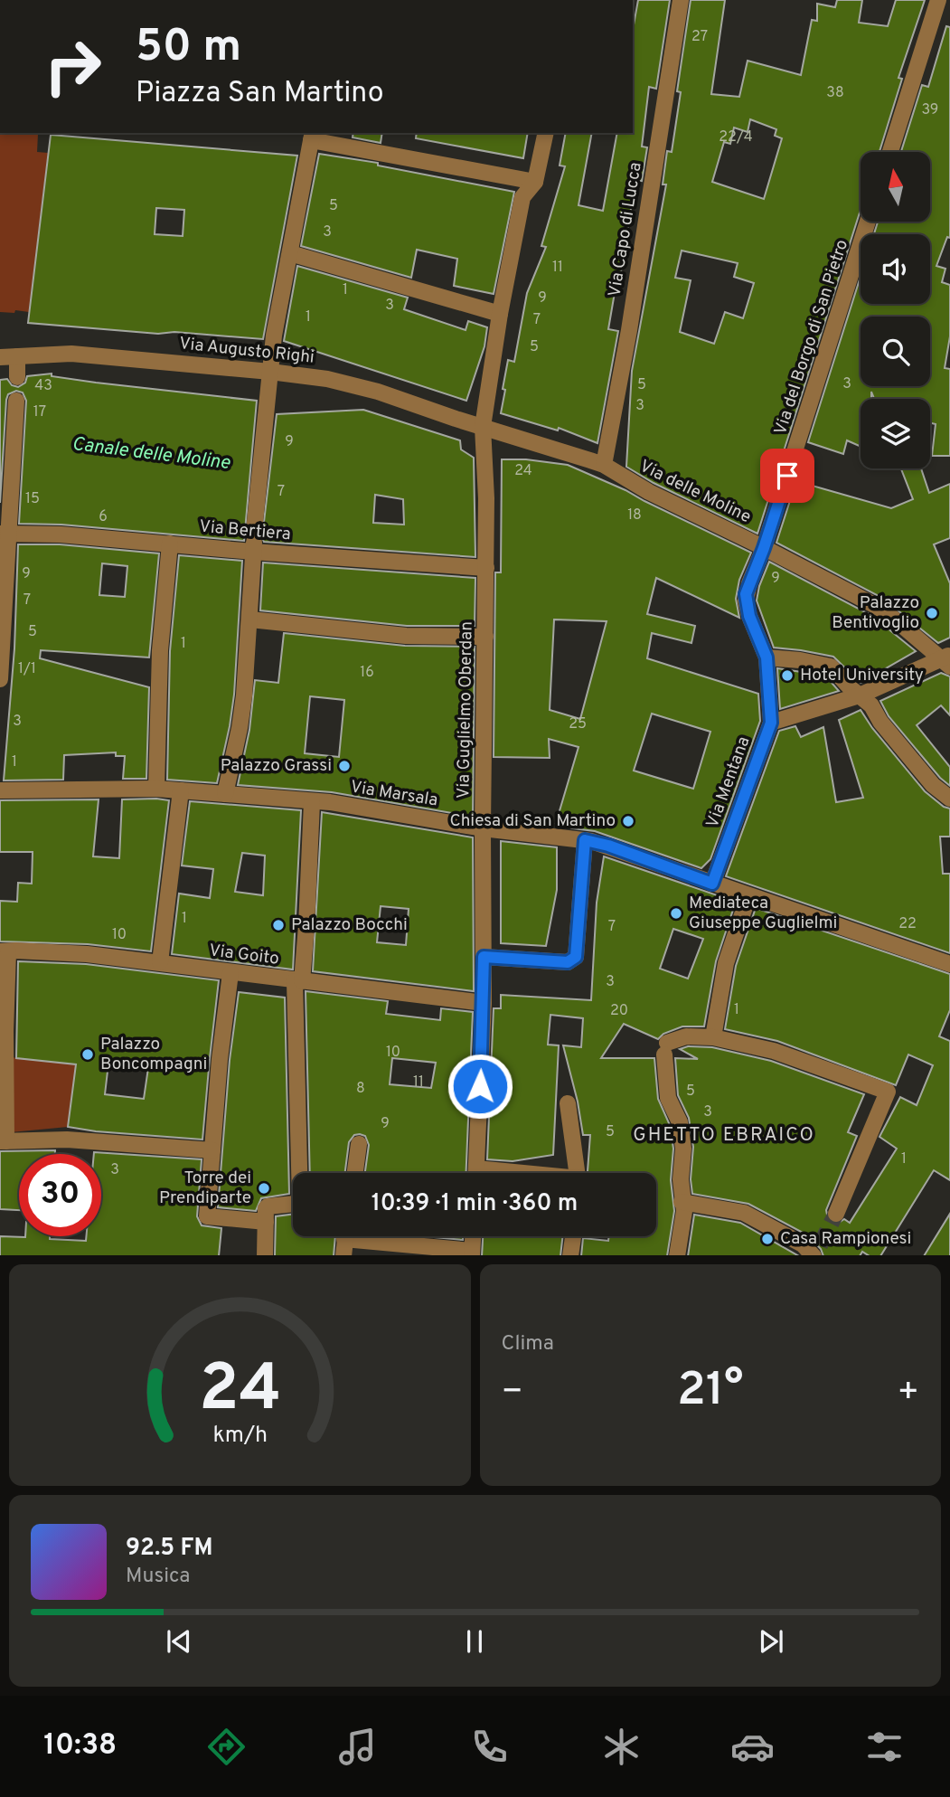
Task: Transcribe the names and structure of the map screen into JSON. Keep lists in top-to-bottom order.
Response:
{
  "streets": {
    "street": [
      "Via Capo di Lucca",
      "Via del Borgo di San Pietro",
      "Via Augusto Righi",
      "Via delle Moline",
      "Via Bertiera",
      "Via Guglielmo Oberdan",
      "Via Mentana",
      "Via Marsala",
      "Via Goito"
    ]
  },
  "crossings": [
    ["Via Capo di Lucca", "Via delle Moline"],
    ["Via del Borgo di San Pietro", "Via delle Moline"],
    ["Via del Borgo di San Pietro", "Via Mentana"],
    ["Via Augusto Righi", "Via delle Moline"],
    ["Via Augusto Righi", "Via Guglielmo Oberdan"],
    ["Via delle Moline", "Via Guglielmo Oberdan"],
    ["Via delle Moline", "Via Mentana"],
    ["Via Bertiera", "Via Guglielmo Oberdan"],
    ["Via Guglielmo Oberdan", "Via Marsala"],
    ["Via Guglielmo Oberdan", "Via Goito"],
    ["Via Mentana", "Via Marsala"]
  ],
  "districts": ["GHETTO EBRAICO"],
  "water": ["Canale delle Moline"],
  "places": [
    "Palazzo Bentivoglio",
    "Hotel University",
    "Palazzo Grassi",
    "Chiesa di San Martino",
    "Mediateca Giuseppe Guglielmi",
    "Palazzo Bocchi",
    "Palazzo Boncompagni",
    "Torre dei Prendiparte",
    "Casa Rampionesi"
  ],
  "house_numbers": [
    "27",
    "38",
    "39",
    "22/4",
    "5",
    "3",
    "11",
    "1",
    "9",
    "3",
    "1",
    "7",
    "5",
    "3",
    "5",
    "43",
    "3",
    "17",
    "9",
    "24",
    "7",
    "15",
    "18",
    "6",
    "9",
    "9",
    "7",
    "5",
    "1",
    "1/1",
    "16",
    "3",
    "25",
    "1",
    "1",
    "22",
    "7",
    "10",
    "3",
    "1",
    "20",
    "10",
    "11",
    "8",
    "5",
    "3",
    "9",
    "5",
    "1",
    "3"
  ],
  "north": "top",
  "page": {
    "turn": ["50 m", "Piazza San Martino"],
    "limit": "30",
    "trip": "10:39 · 1 min · 360 m",
    "tile": "Clima",
    "heat": ["−", "21°", "+"],
    "song": ["92.5 FM", "Musica"],
    "tabs": "10:38",
    "gauge": ["24", "km/h"]
  }
}
